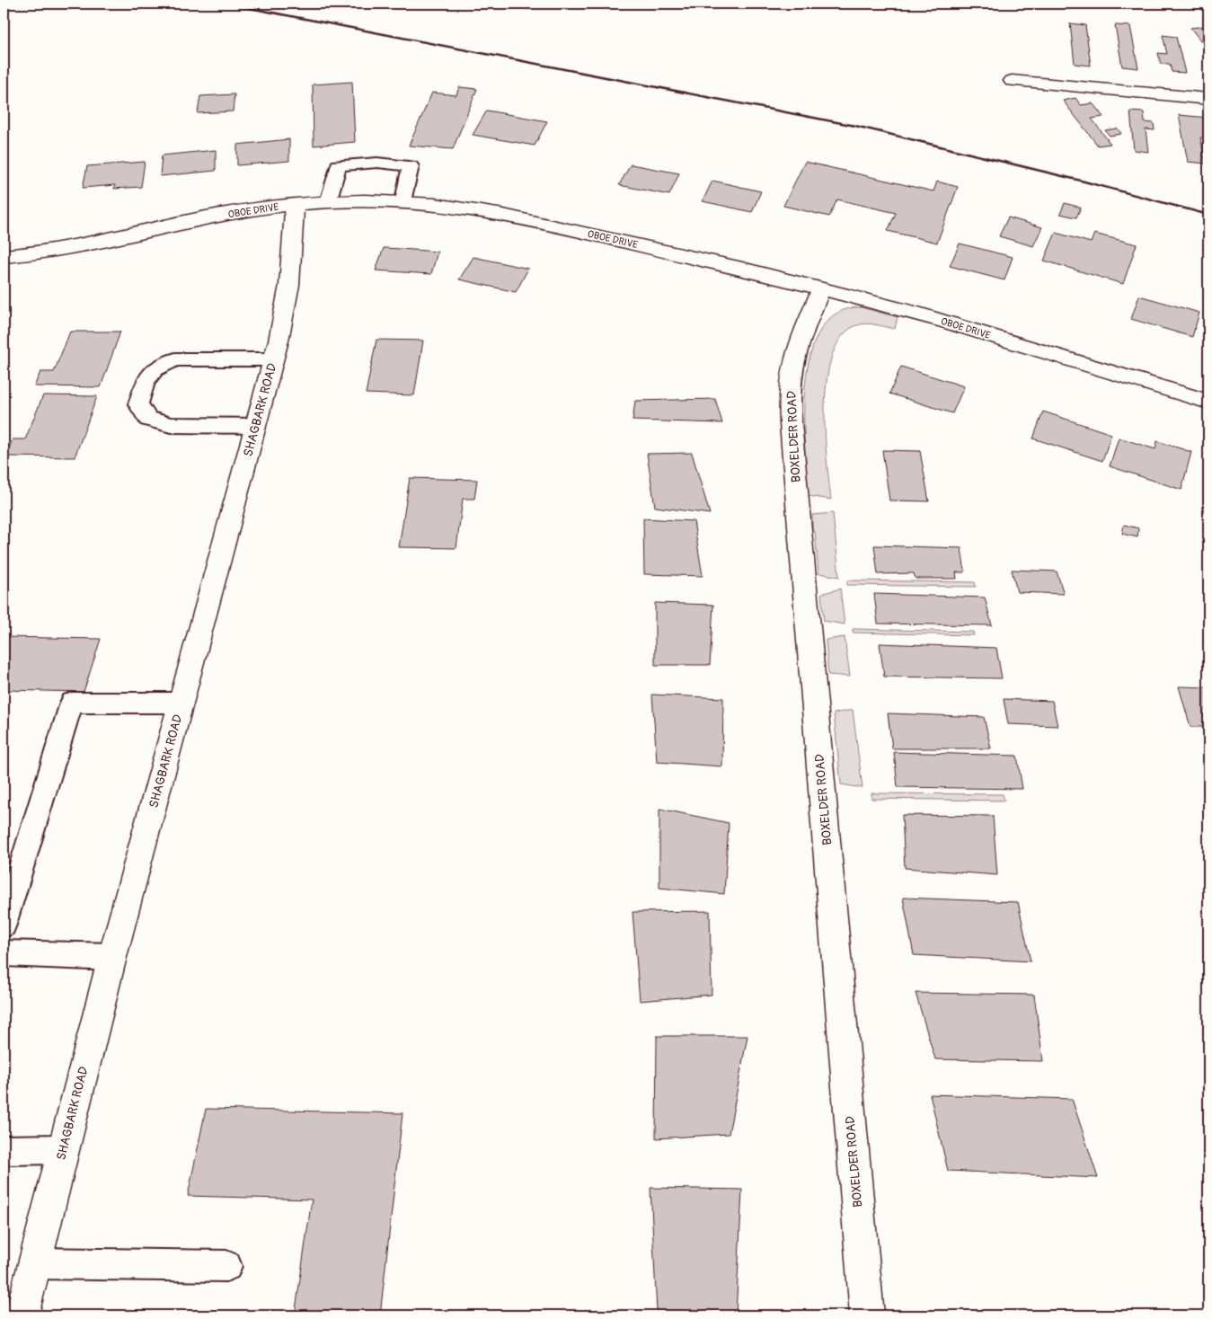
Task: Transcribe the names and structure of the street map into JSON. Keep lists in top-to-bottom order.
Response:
{
  "streets": {
    "street": ["OBOE DRIVE", "SHAGBARK ROAD", "BOXELDER ROAD"]
  },
  "crossings": [
    ["OBOE DRIVE", "SHAGBARK ROAD"],
    ["OBOE DRIVE", "BOXELDER ROAD"]
  ]
}
